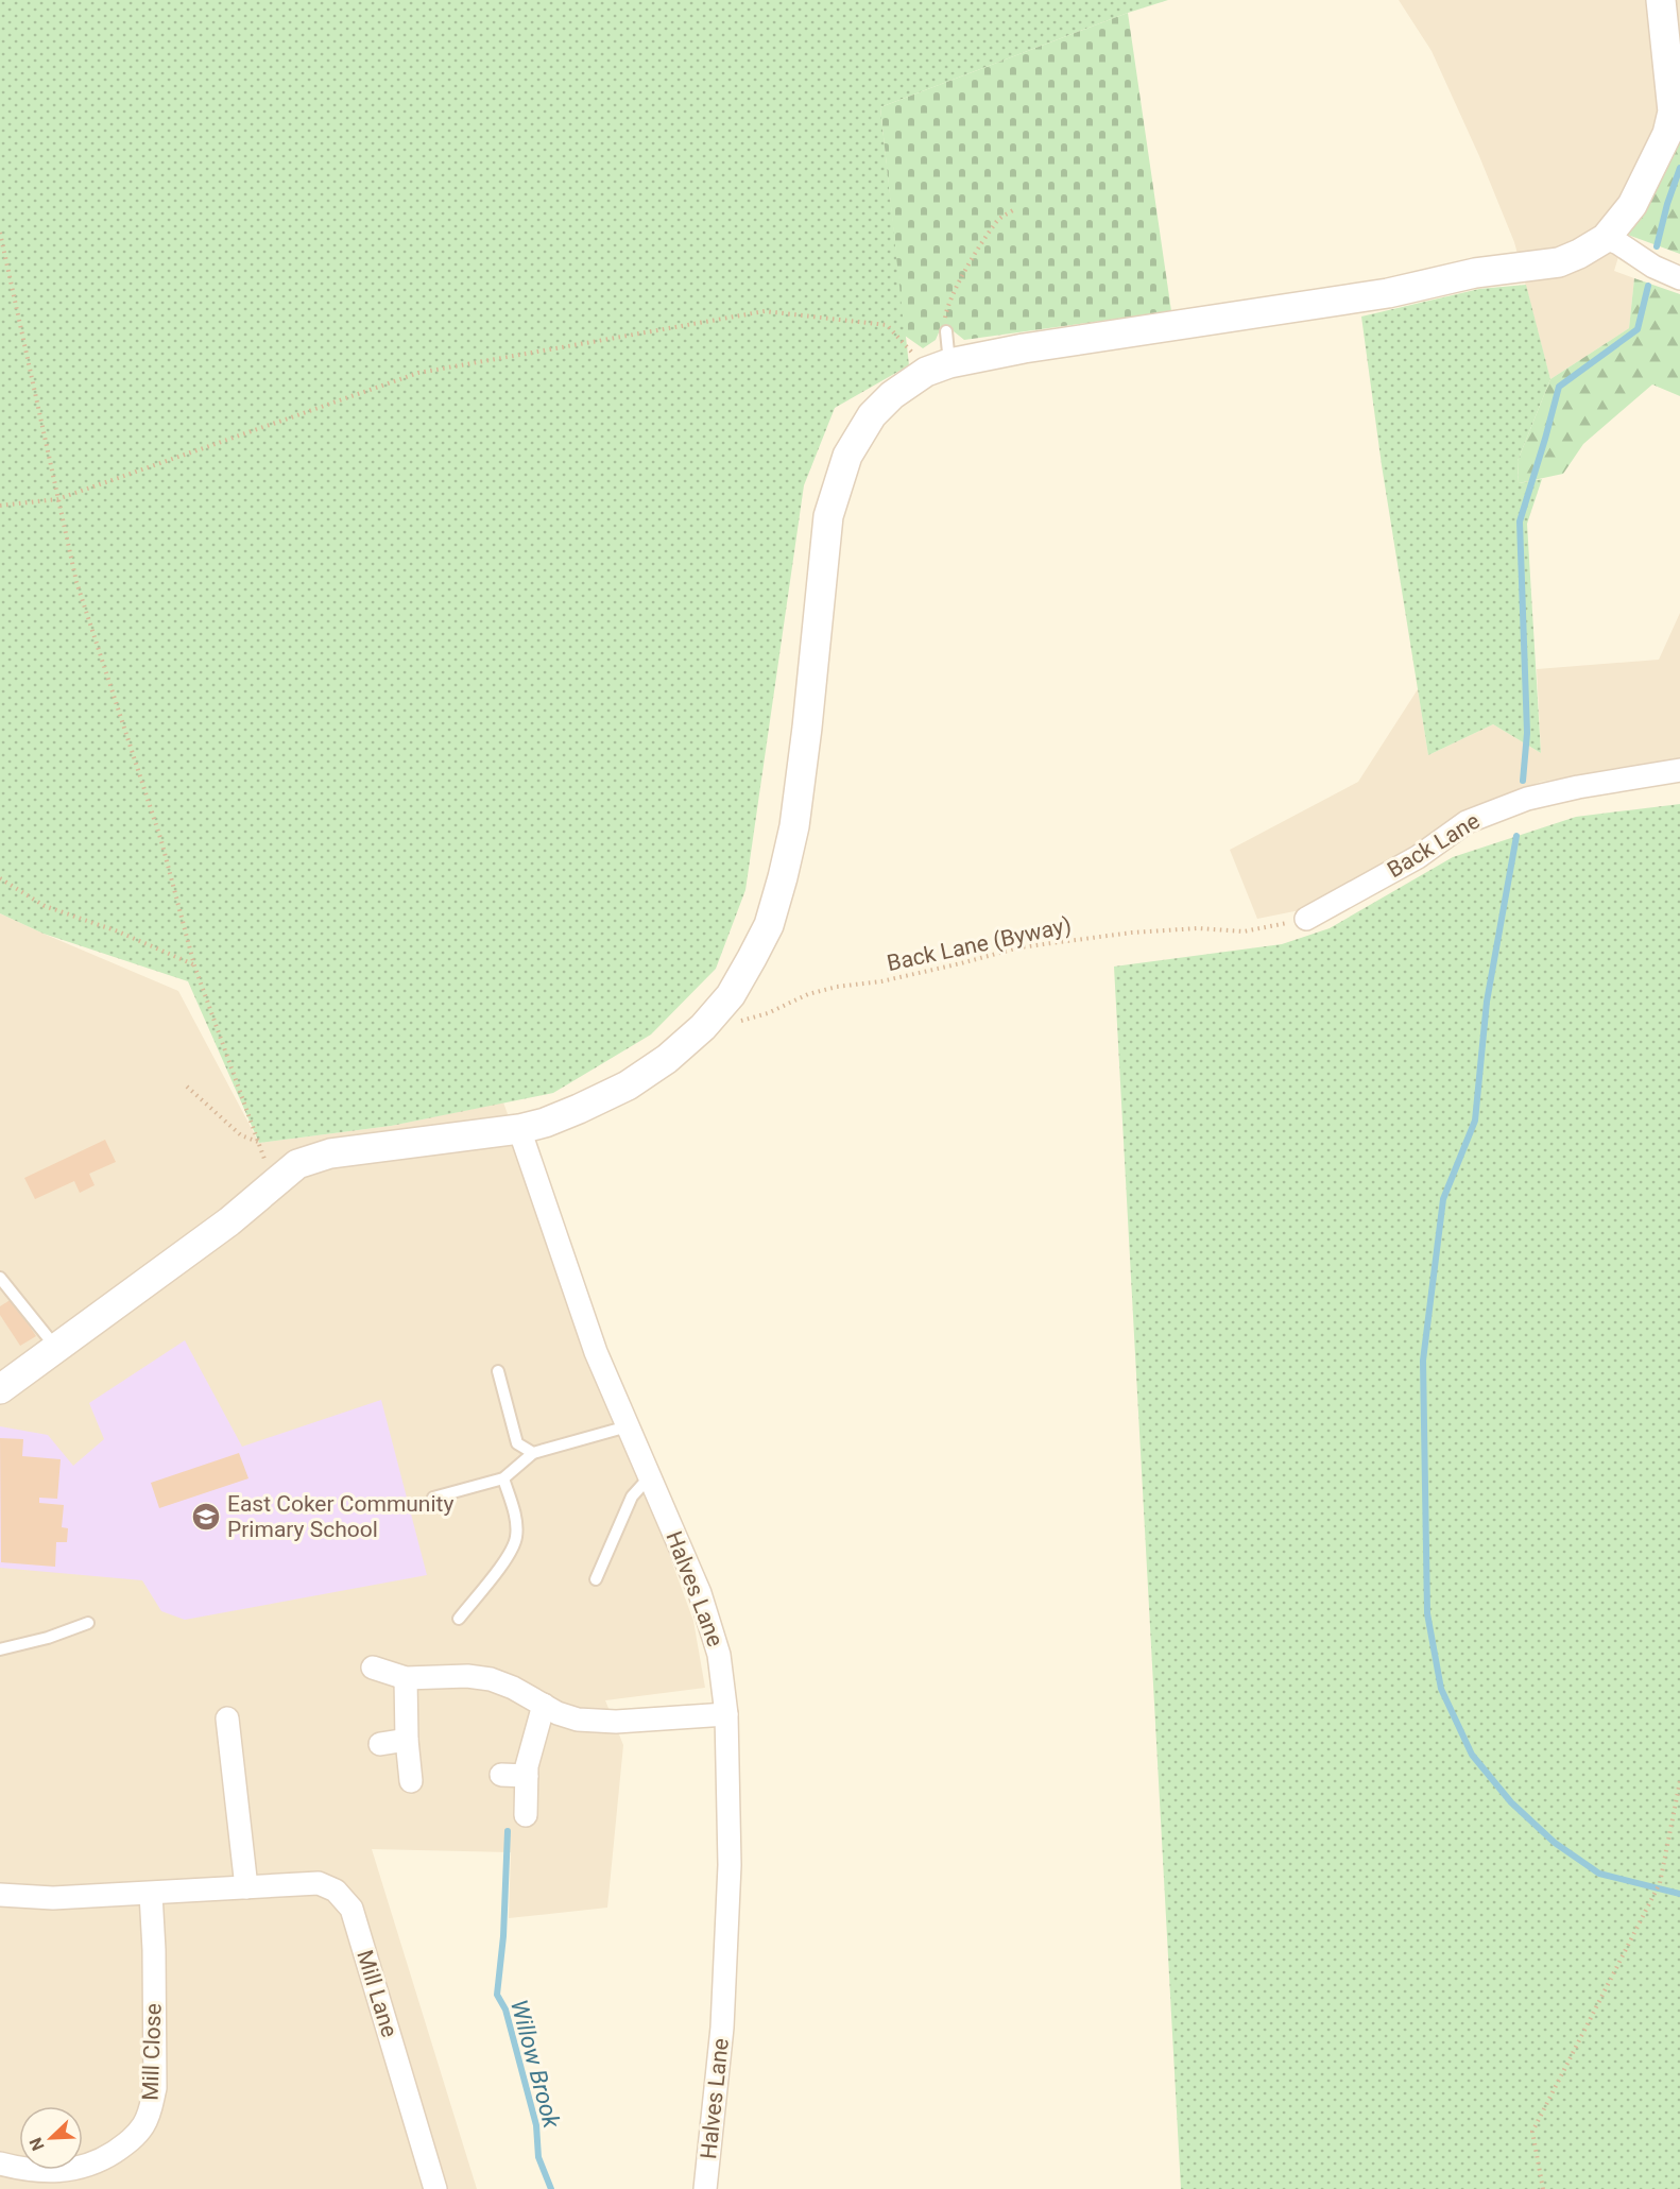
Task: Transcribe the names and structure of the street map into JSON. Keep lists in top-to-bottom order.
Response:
{
  "streets": {
    "street": [
      "Back Lane",
      "Halves Lane",
      "Mill Lane",
      "Mill Close"
    ],
    "path": ["Back Lane (Byway)"]
  },
  "crossings": [
    ["Back Lane", "Back Lane (Byway)"],
    ["Mill Lane", "Mill Close"]
  ],
  "water": ["Willow Brook"],
  "places": {
    "school or university": ["East Coker Community Primary School"]
  },
  "north": "bottom left"
}
